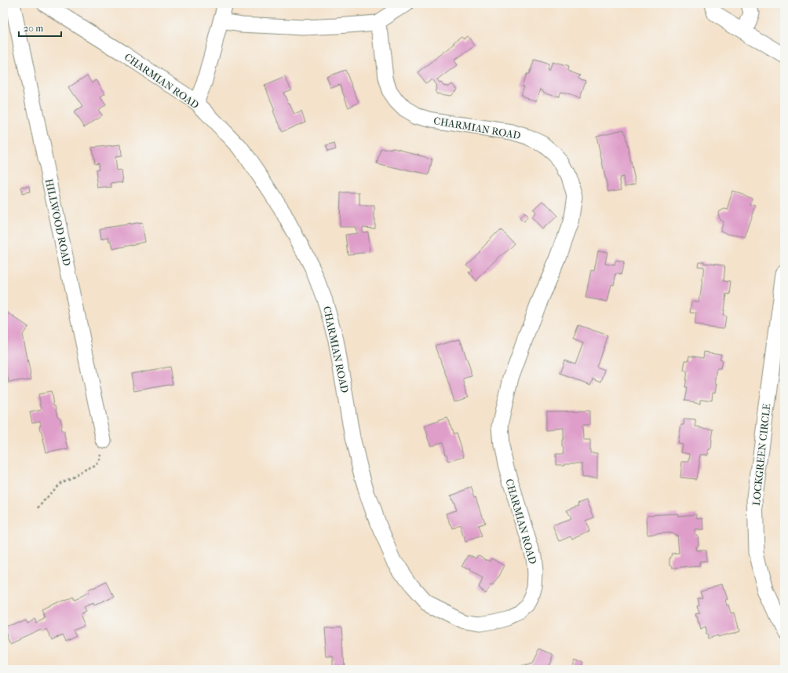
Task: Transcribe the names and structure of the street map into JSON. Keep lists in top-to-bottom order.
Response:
{
  "streets": {
    "street": ["CHARMIAN ROAD", "HILLWOOD ROAD", "LOCKGREEN CIRCLE"]
  },
  "scale_bar": "20 m"
}
